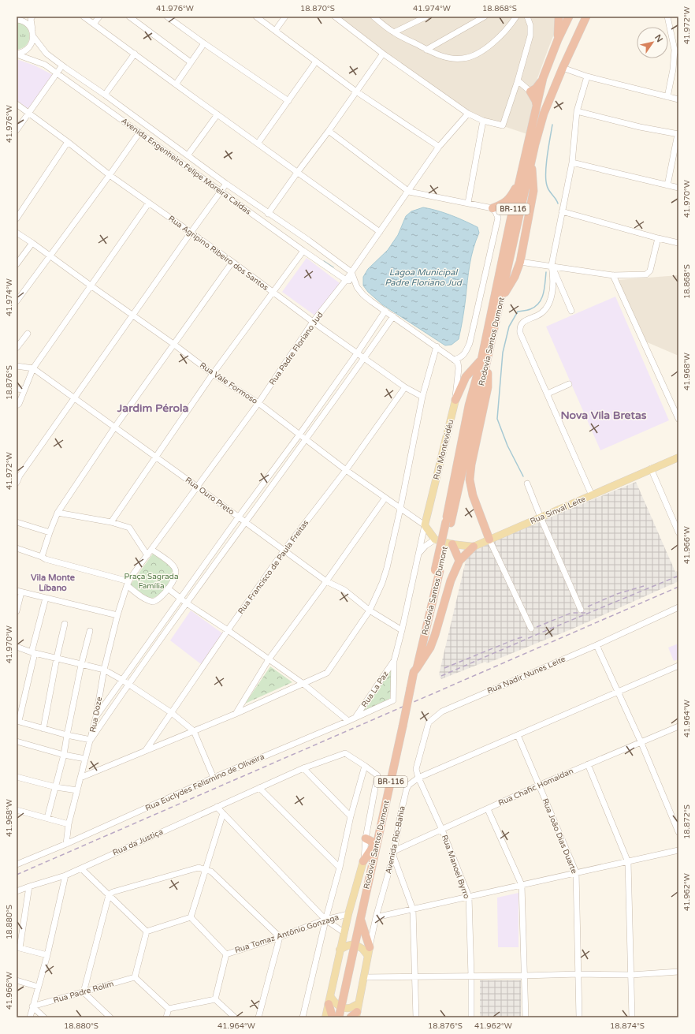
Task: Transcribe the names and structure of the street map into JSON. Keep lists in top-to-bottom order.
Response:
{
  "streets": {
    "highway": ["BR-116", "Rodovia Santos Dumont"],
    "main road": [
      "Rua Vale Formoso",
      "Rua Montevidéu",
      "Rua Sinval Leite",
      "Avenida Rio-Bahia"
    ],
    "street": [
      "Avenida Engenheiro Felipe Moreira Caldas",
      "Rua Agripino Ribeiro dos Santos",
      "Rua Padre Floriano Jud",
      "Rua Ouro Preto",
      "Rua Francisco de Paula Freitas",
      "Rua Nadir Nunes Leite",
      "Rua La Paz",
      "Rua Doze",
      "Rua Euclydes Felismino de Oliveira",
      "Rua Chafic Homaidan",
      "Rua João Dias Duarte",
      "Rua da Justiça",
      "Rua Manoel Byrro",
      "Rua Tomaz Antônio Gonzaga",
      "Rua Padre Rolim"
    ]
  },
  "crossings": [
    ["Avenida Engenheiro Felipe Moreira Caldas", "Rua Padre Floriano Jud"],
    ["Rua Agripino Ribeiro dos Santos", "Rua Padre Floriano Jud"],
    ["Rua Agripino Ribeiro dos Santos", "Rua Francisco de Paula Freitas"],
    ["Rua Padre Floriano Jud", "Rua Vale Formoso"],
    ["Rua Padre Floriano Jud", "Rua Ouro Preto"],
    ["Rua Padre Floriano Jud", "Rua Doze"],
    ["Rua Vale Formoso", "Rua Montevidéu"],
    ["Rua Vale Formoso", "Rua Francisco de Paula Freitas"],
    ["Rua Montevidéu", "Rua Ouro Preto"],
    ["Rua Montevidéu", "Rua La Paz"],
    ["Rua Montevidéu", "Rua Euclydes Felismino de Oliveira"],
    ["Rua Ouro Preto", "Rua Francisco de Paula Freitas"],
    ["Rua Nadir Nunes Leite", "Avenida Rio-Bahia"],
    ["Rua Nadir Nunes Leite", "Rua Manoel Byrro"],
    ["Rua La Paz", "Rua Euclydes Felismino de Oliveira"],
    ["Rua Doze", "Rua Euclydes Felismino de Oliveira"],
    ["Rua Chafic Homaidan", "Rua João Dias Duarte"],
    ["Rua Chafic Homaidan", "Avenida Rio-Bahia"],
    ["Rua Chafic Homaidan", "Rua Manoel Byrro"],
    ["Rua João Dias Duarte", "Avenida Rio-Bahia"],
    ["Avenida Rio-Bahia", "Rua Manoel Byrro"],
    ["Rua Tomaz Antônio Gonzaga", "Rua Padre Rolim"]
  ],
  "districts": ["Jardim Pérola", "Nova Vila Bretas", "Vila Monte Líbano"],
  "water": ["Lagoa Municipal Padre Floriano Jud"],
  "parks": ["Praça Sagrada Família"],
  "north": "top right",
  "coordinates": [
    "41.976°W",
    "18.870°S",
    "41.974°W",
    "18.868°S",
    "41.972°W",
    "41.970°W",
    "41.968°W",
    "18.876°S",
    "41.966°W",
    "41.964°W",
    "18.872°S",
    "41.962°W",
    "18.880°S",
    "18.874°S"
  ]
}
